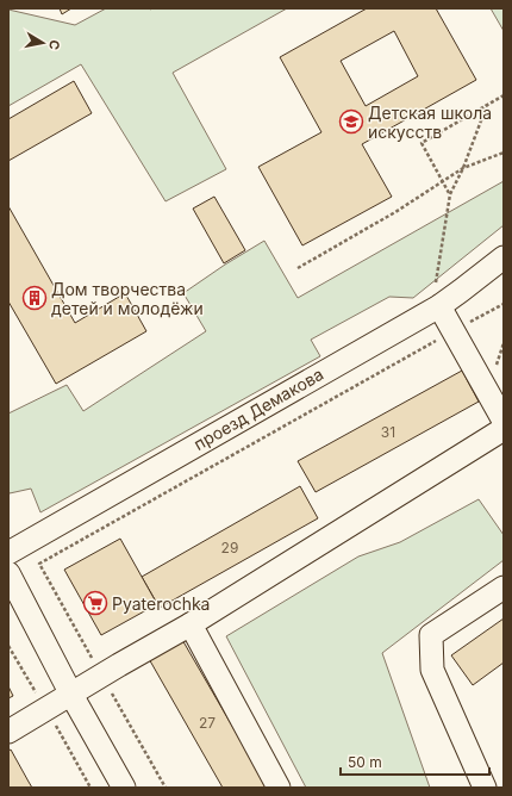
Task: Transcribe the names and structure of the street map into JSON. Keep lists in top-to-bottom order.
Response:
{
  "streets": {
    "street": ["проезд Демакова"]
  },
  "places": {
    "school or university": ["Детская школа искусств"],
    "building": ["Дом творчества детей и молодёжи"],
    "supermarket": ["Pyaterochka"]
  },
  "house_numbers": ["31", "29", "27"],
  "scale_bar": "50 m",
  "north": "right"
}
